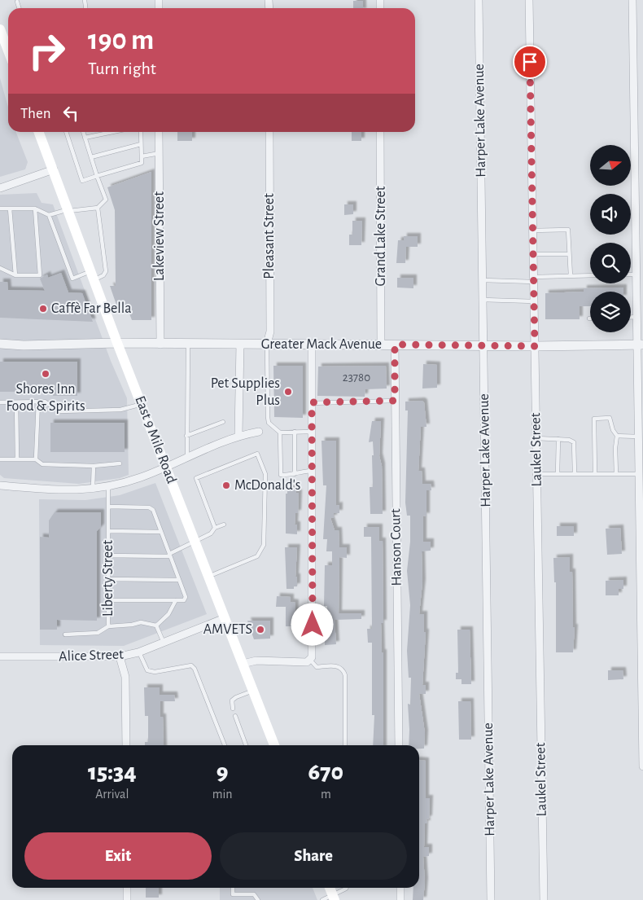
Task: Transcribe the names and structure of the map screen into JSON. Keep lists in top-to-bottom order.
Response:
{
  "streets": {
    "main road": ["East 9 Mile Road"],
    "street": [
      "Harper Lake Avenue",
      "Lakeview Street",
      "Pleasant Street",
      "Grand Lake Street",
      "Greater Mack Avenue",
      "Laukel Street",
      "Hanson Court",
      "Alice Street"
    ],
    "lane": ["Liberty Street"]
  },
  "crossings": [
    ["Harper Lake Avenue", "Greater Mack Avenue"],
    ["Lakeview Street", "Greater Mack Avenue"],
    ["Pleasant Street", "Greater Mack Avenue"],
    ["Grand Lake Street", "Greater Mack Avenue"],
    ["Greater Mack Avenue", "East 9 Mile Road"],
    ["Greater Mack Avenue", "Laukel Street"],
    ["Greater Mack Avenue", "Hanson Court"],
    ["East 9 Mile Road", "Alice Street"]
  ],
  "places": [
    "Caffè Far Bella",
    "Shores Inn Food & Spirits",
    "Pet Supplies Plus",
    "McDonald's",
    "AMVETS"
  ],
  "house_numbers": ["23780"],
  "north": "right",
  "page": {
    "turn": ["190 m", "Turn right"],
    "then": "Then",
    "eta": [
      "15:34",
      "Arrival",
      "9",
      "min",
      "670",
      "m"
    ],
    "buttons": ["Exit", "Share"]
  }
}
